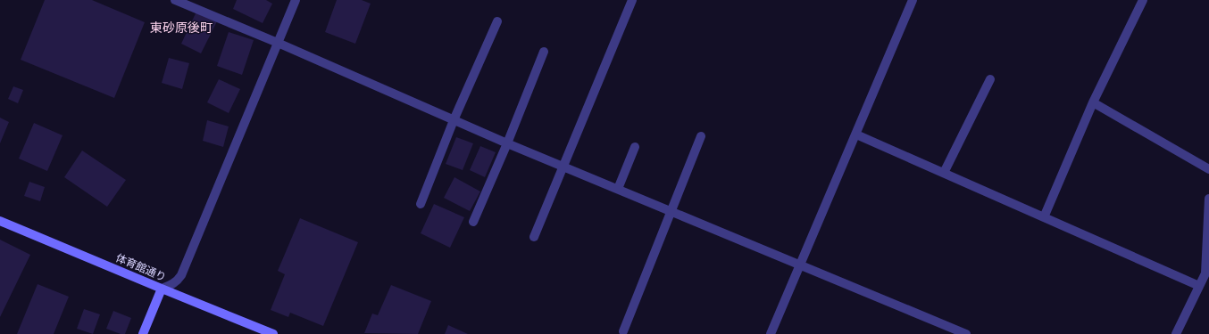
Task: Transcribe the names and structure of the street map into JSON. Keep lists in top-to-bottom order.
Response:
{
  "streets": {
    "street": ["体育館通り"]
  },
  "districts": ["東砂原後町"]
}
